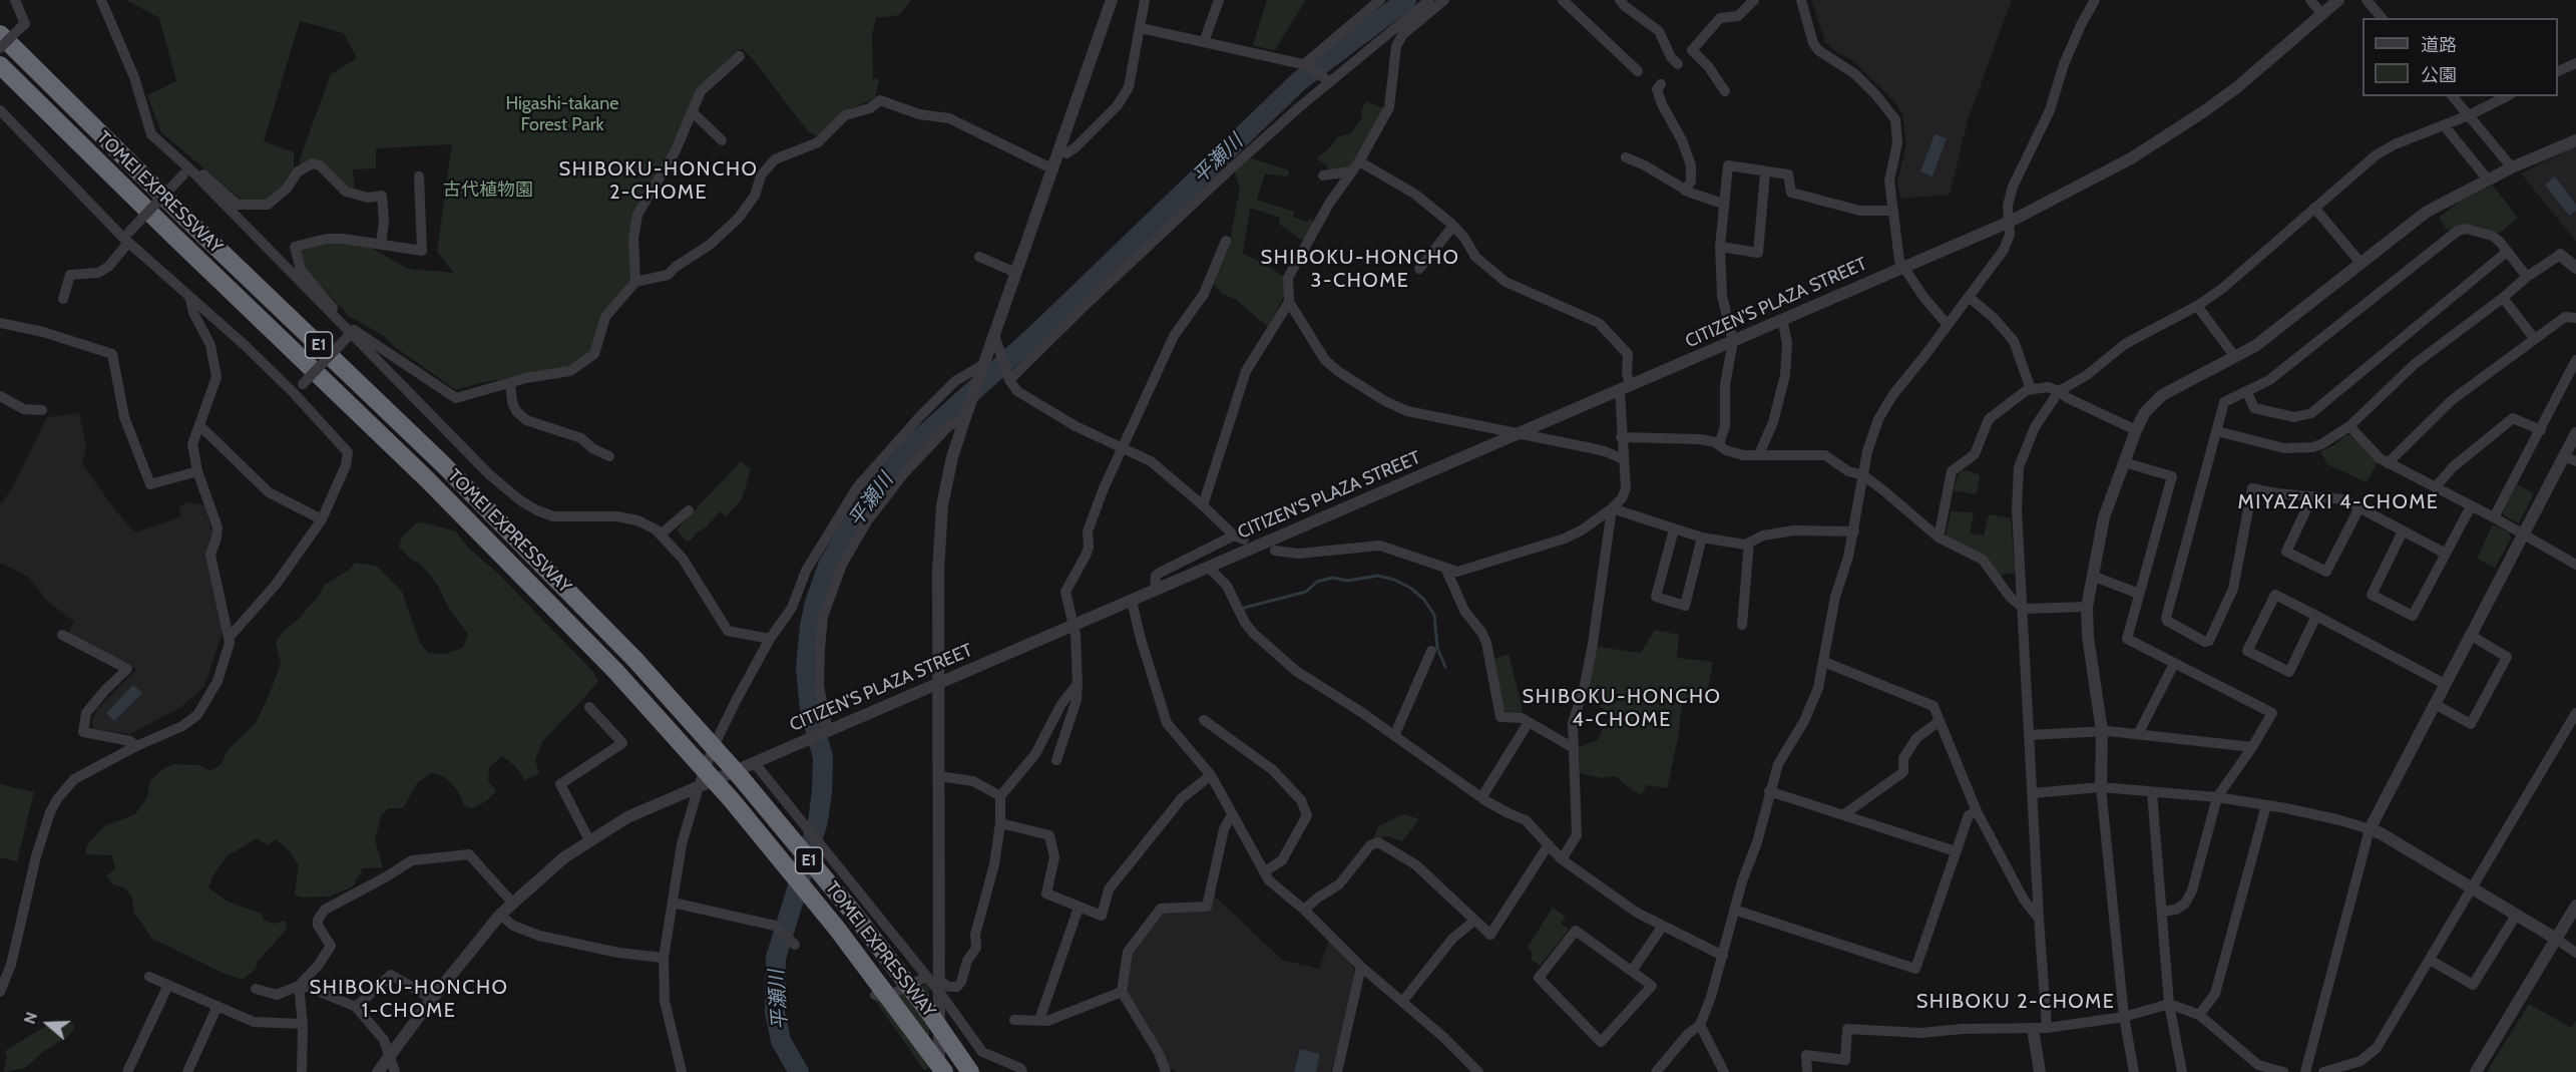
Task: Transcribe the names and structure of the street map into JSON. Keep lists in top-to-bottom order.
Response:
{
  "streets": {
    "highway": ["TOMEI EXPRESSWAY", "E1"],
    "street": ["CITIZEN'S PLAZA STREET"]
  },
  "districts": [
    "SHIBOKU-HONCHO 2-CHOME",
    "SHIBOKU-HONCHO 3-CHOME",
    "MIYAZAKI 4-CHOME",
    "SHIBOKU-HONCHO 4-CHOME",
    "SHIBOKU-HONCHO 1-CHOME",
    "SHIBOKU 2-CHOME"
  ],
  "water": ["平瀬川"],
  "parks": ["Higashi-takane Forest Park", "古代植物園"],
  "legend": ["道路", "公園"],
  "north": "left"
}
